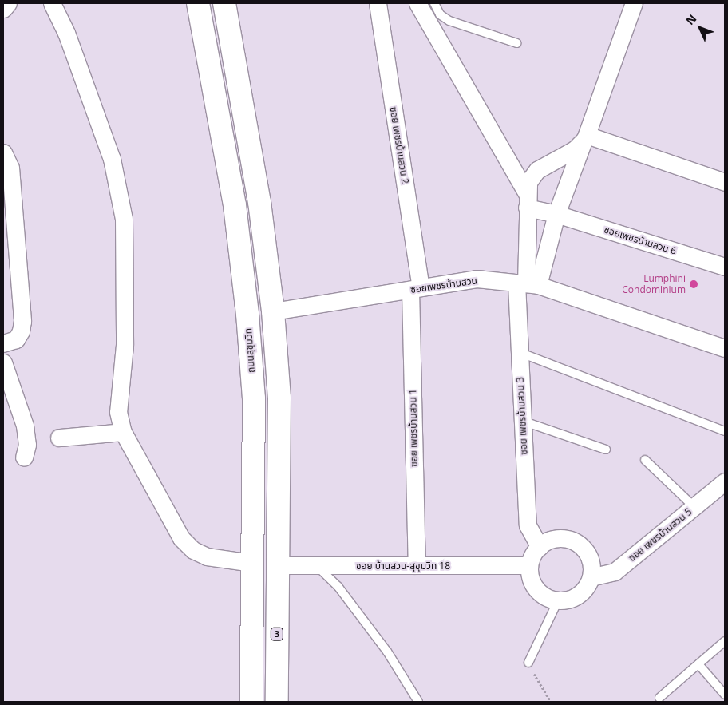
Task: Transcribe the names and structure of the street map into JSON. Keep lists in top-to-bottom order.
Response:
{
  "streets": {
    "main road": ["ถนนสุขุมวิท", "3"],
    "street": [
      "ซอย เพชรบ้านสวน 2",
      "ซอยเพชรบ้านสวน 6",
      "ซอยเพชรบ้านสวน",
      "ซอย เพชรบ้านสวน 3",
      "ซอย เพชรบ้านสวน 1",
      "ซอย เพชรบ้านสวน 5",
      "ซอย บ้านสวน-สุขุมวิท 18"
    ]
  },
  "crossings": [
    ["ซอย เพชรบ้านสวน 2", "ซอยเพชรบ้านสวน"],
    ["ซอย เพชรบ้านสวน 2", "ซอย เพชรบ้านสวน 1"],
    ["ซอยเพชรบ้านสวน", "ซอย เพชรบ้านสวน 3"],
    ["ซอยเพชรบ้านสวน", "ซอย เพชรบ้านสวน 1"],
    ["ซอย เพชรบ้านสวน 3", "ซอย เพชรบ้านสวน 5"],
    ["ซอย เพชรบ้านสวน 3", "ซอย บ้านสวน-สุขุมวิท 18"],
    ["ซอย เพชรบ้านสวน 1", "ซอย บ้านสวน-สุขุมวิท 18"],
    ["ซอย เพชรบ้านสวน 5", "ซอย บ้านสวน-สุขุมวิท 18"],
    ["ซอย บ้านสวน-สุขุมวิท 18", "3"]
  ],
  "places": ["Lumphini Condominium"],
  "north": "top left"
}
